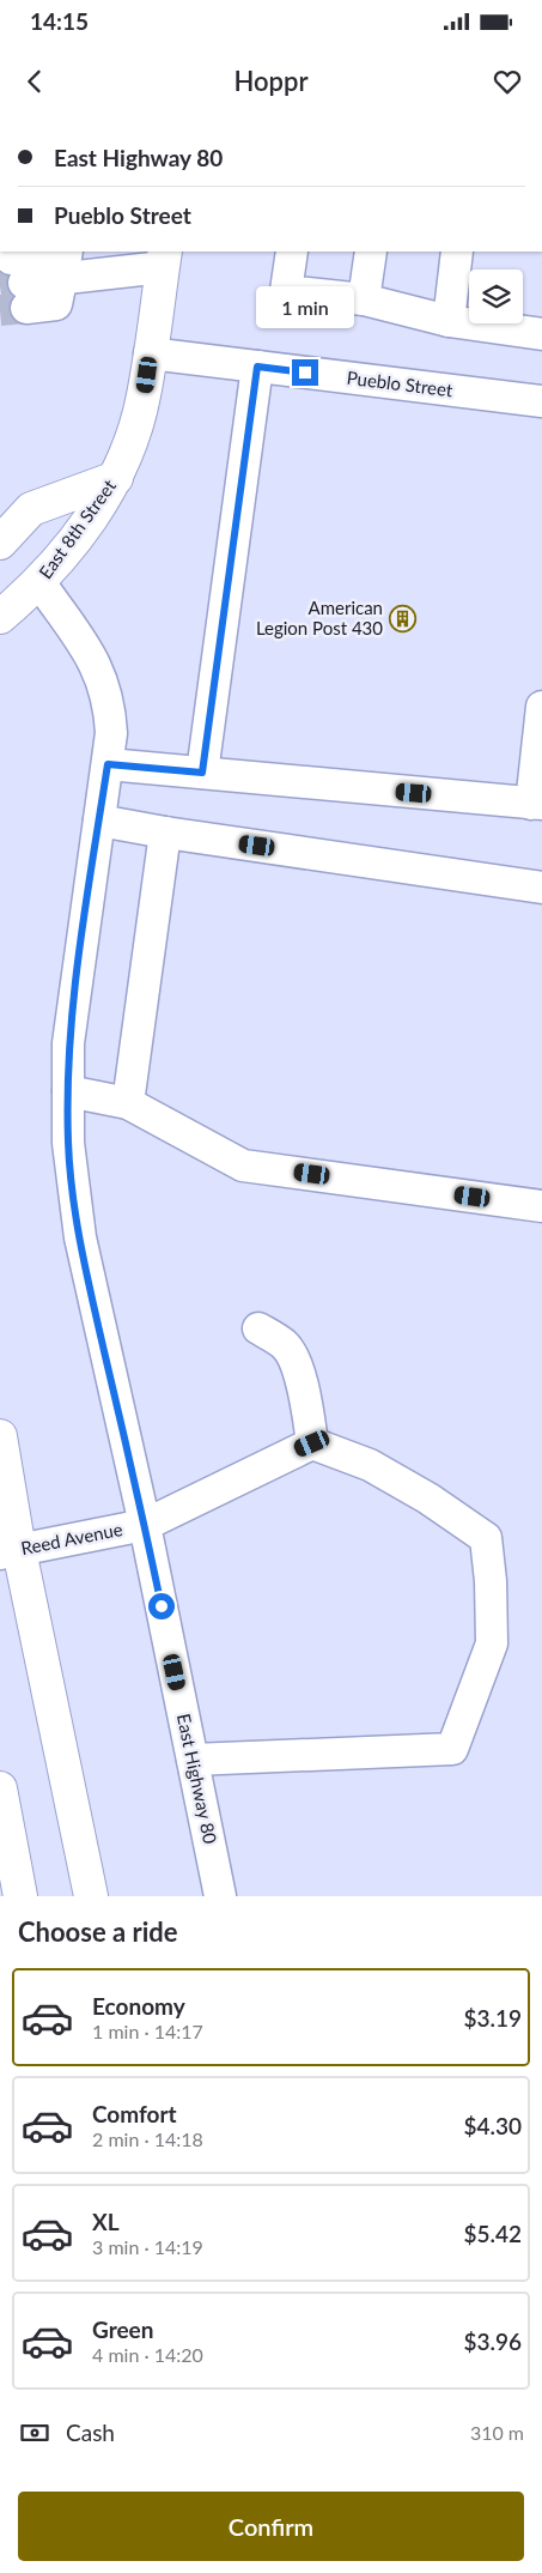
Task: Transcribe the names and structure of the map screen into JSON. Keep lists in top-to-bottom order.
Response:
{
  "streets": {
    "main road": ["East 8th Street"],
    "street": ["Pueblo Street", "Reed Avenue", "East Highway 80"]
  },
  "crossings": [
    ["Pueblo Street", "East 8th Street"],
    ["East 8th Street", "East Highway 80"],
    ["Reed Avenue", "East Highway 80"]
  ],
  "places": {
    "building": ["American Legion Post 430"]
  },
  "page": {
    "status": "14:15",
    "header": "Hoppr",
    "banner": ["East Highway 80", "Pueblo Street"],
    "bubble": "1 min",
    "heading": "Choose a ride",
    "list": [
      {
        "name": "Economy",
        "note": "1 min · 14:17",
        "value": "$3.19"
      },
      {
        "name": "Comfort",
        "note": "2 min · 14:18",
        "value": "$4.30"
      },
      {
        "name": "XL",
        "note": "3 min · 14:19",
        "value": "$5.42"
      },
      {
        "name": "Green",
        "note": "4 min · 14:20",
        "value": "$3.96"
      }
    ],
    "pay": ["Cash", "310 m"],
    "buttons": "Confirm"
  }
}
